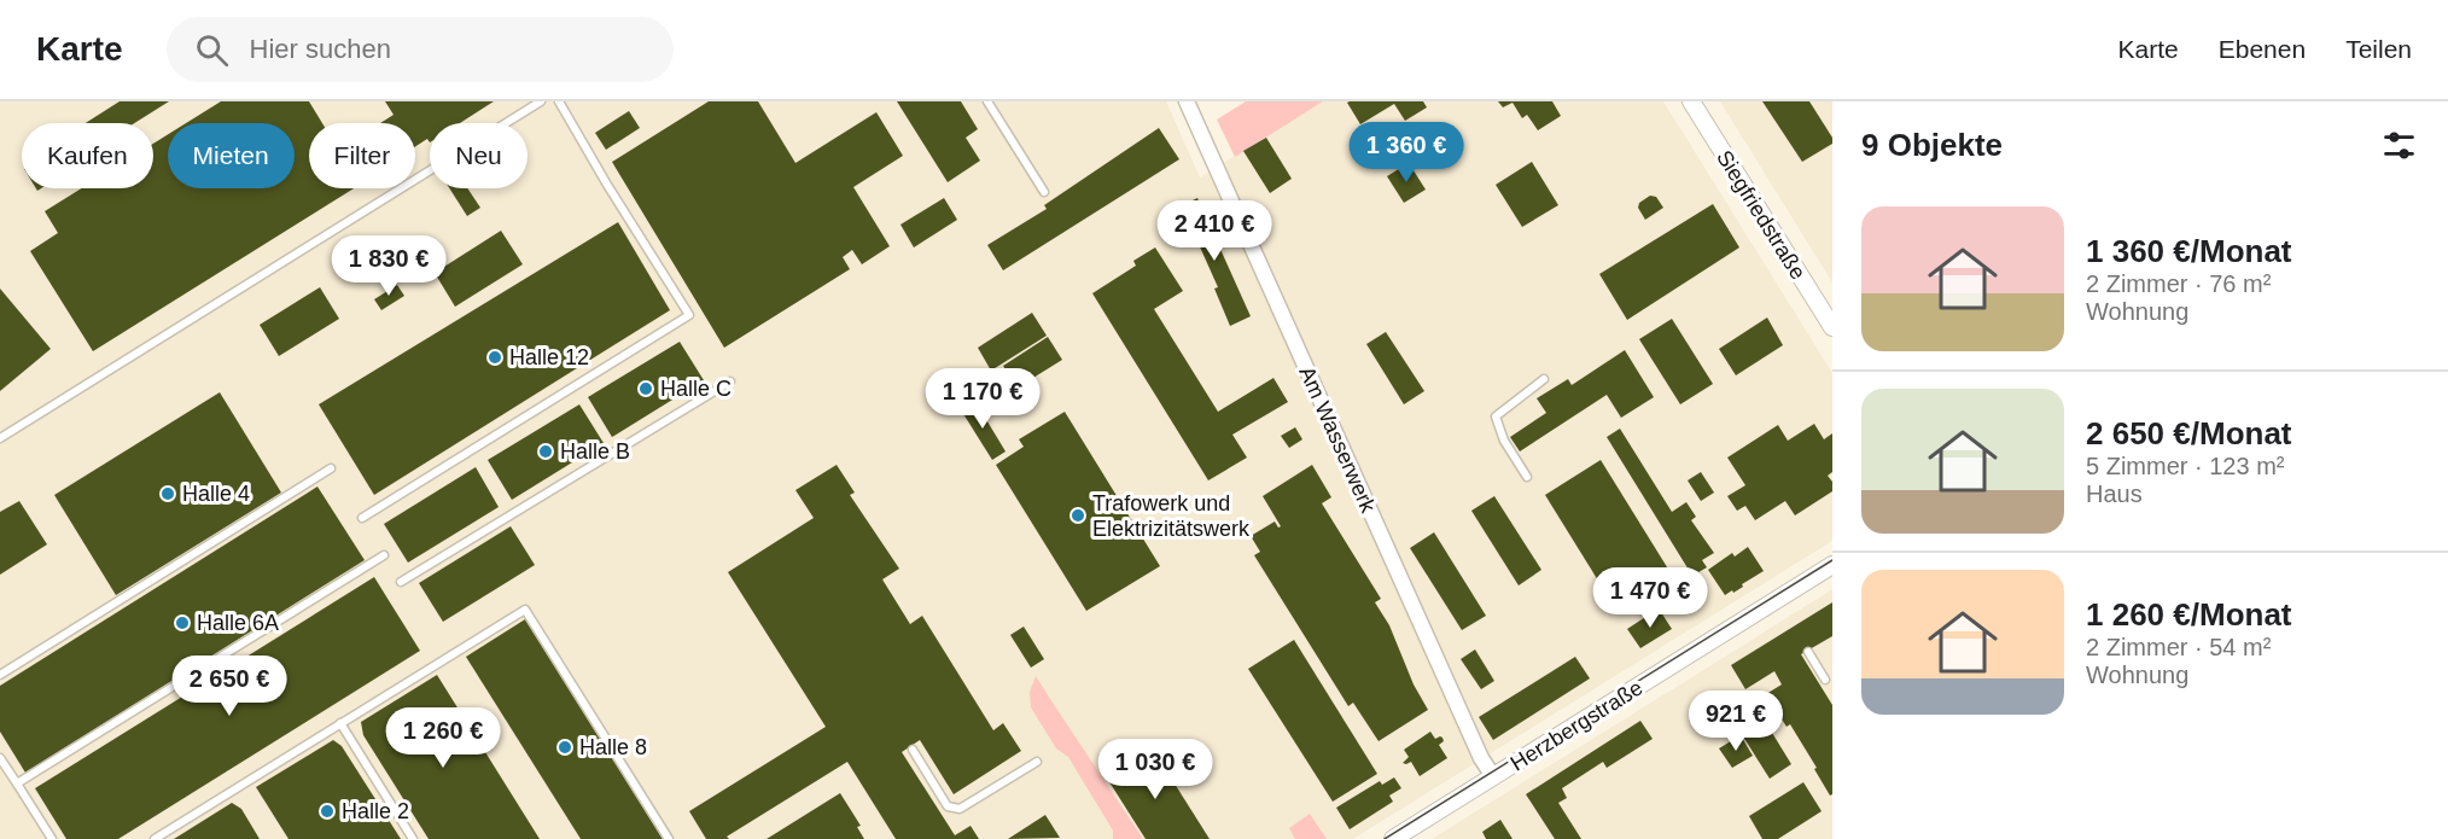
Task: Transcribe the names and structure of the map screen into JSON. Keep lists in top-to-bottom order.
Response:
{
  "streets": {
    "street": ["Siegfriedstraße", "Am Wasserwerk", "Herzbergstraße"]
  },
  "crossings": [
    ["Am Wasserwerk", "Herzbergstraße"]
  ],
  "places": [
    "Halle 12",
    "Halle C",
    "Halle B",
    "Halle 4",
    "Trafowerk und Elektrizitätswerk",
    "Halle 6A",
    "Halle 8",
    "Halle 2"
  ],
  "page": {
    "header": "Karte",
    "search": "Hier suchen",
    "nav": ["Karte", "Ebenen", "Teilen"],
    "heading": "9 Objekte",
    "price": [
      "1 360 €",
      "2 410 €",
      "1 830 €",
      "1 170 €",
      "1 470 €",
      "2 650 €",
      "921 €",
      "1 260 €",
      "1 030 €"
    ],
    "chip": [
      "Kaufen",
      "Mieten",
      "Filter",
      "Neu"
    ],
    "list": [
      {
        "name": "1 360 €/Monat",
        "note": "2 Zimmer · 76 m² · Wohnung"
      },
      {
        "name": "2 650 €/Monat",
        "note": "5 Zimmer · 123 m² · Haus"
      },
      {
        "name": "1 260 €/Monat",
        "note": "2 Zimmer · 54 m² · Wohnung"
      }
    ]
  }
}
